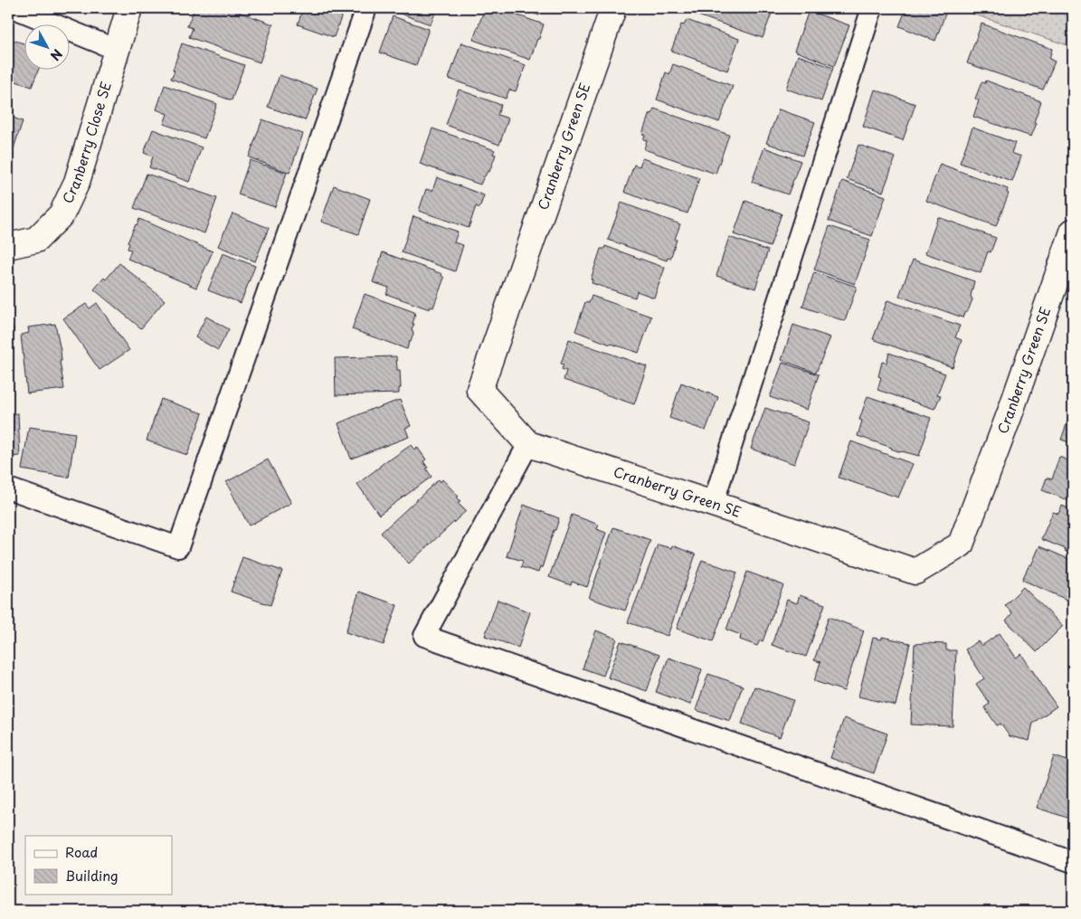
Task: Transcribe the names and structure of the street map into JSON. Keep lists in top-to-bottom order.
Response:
{
  "streets": {
    "street": ["Cranberry Close SE", "Cranberry Green SE"]
  },
  "legend": ["Road", "Building"],
  "north": "bottom right"
}
